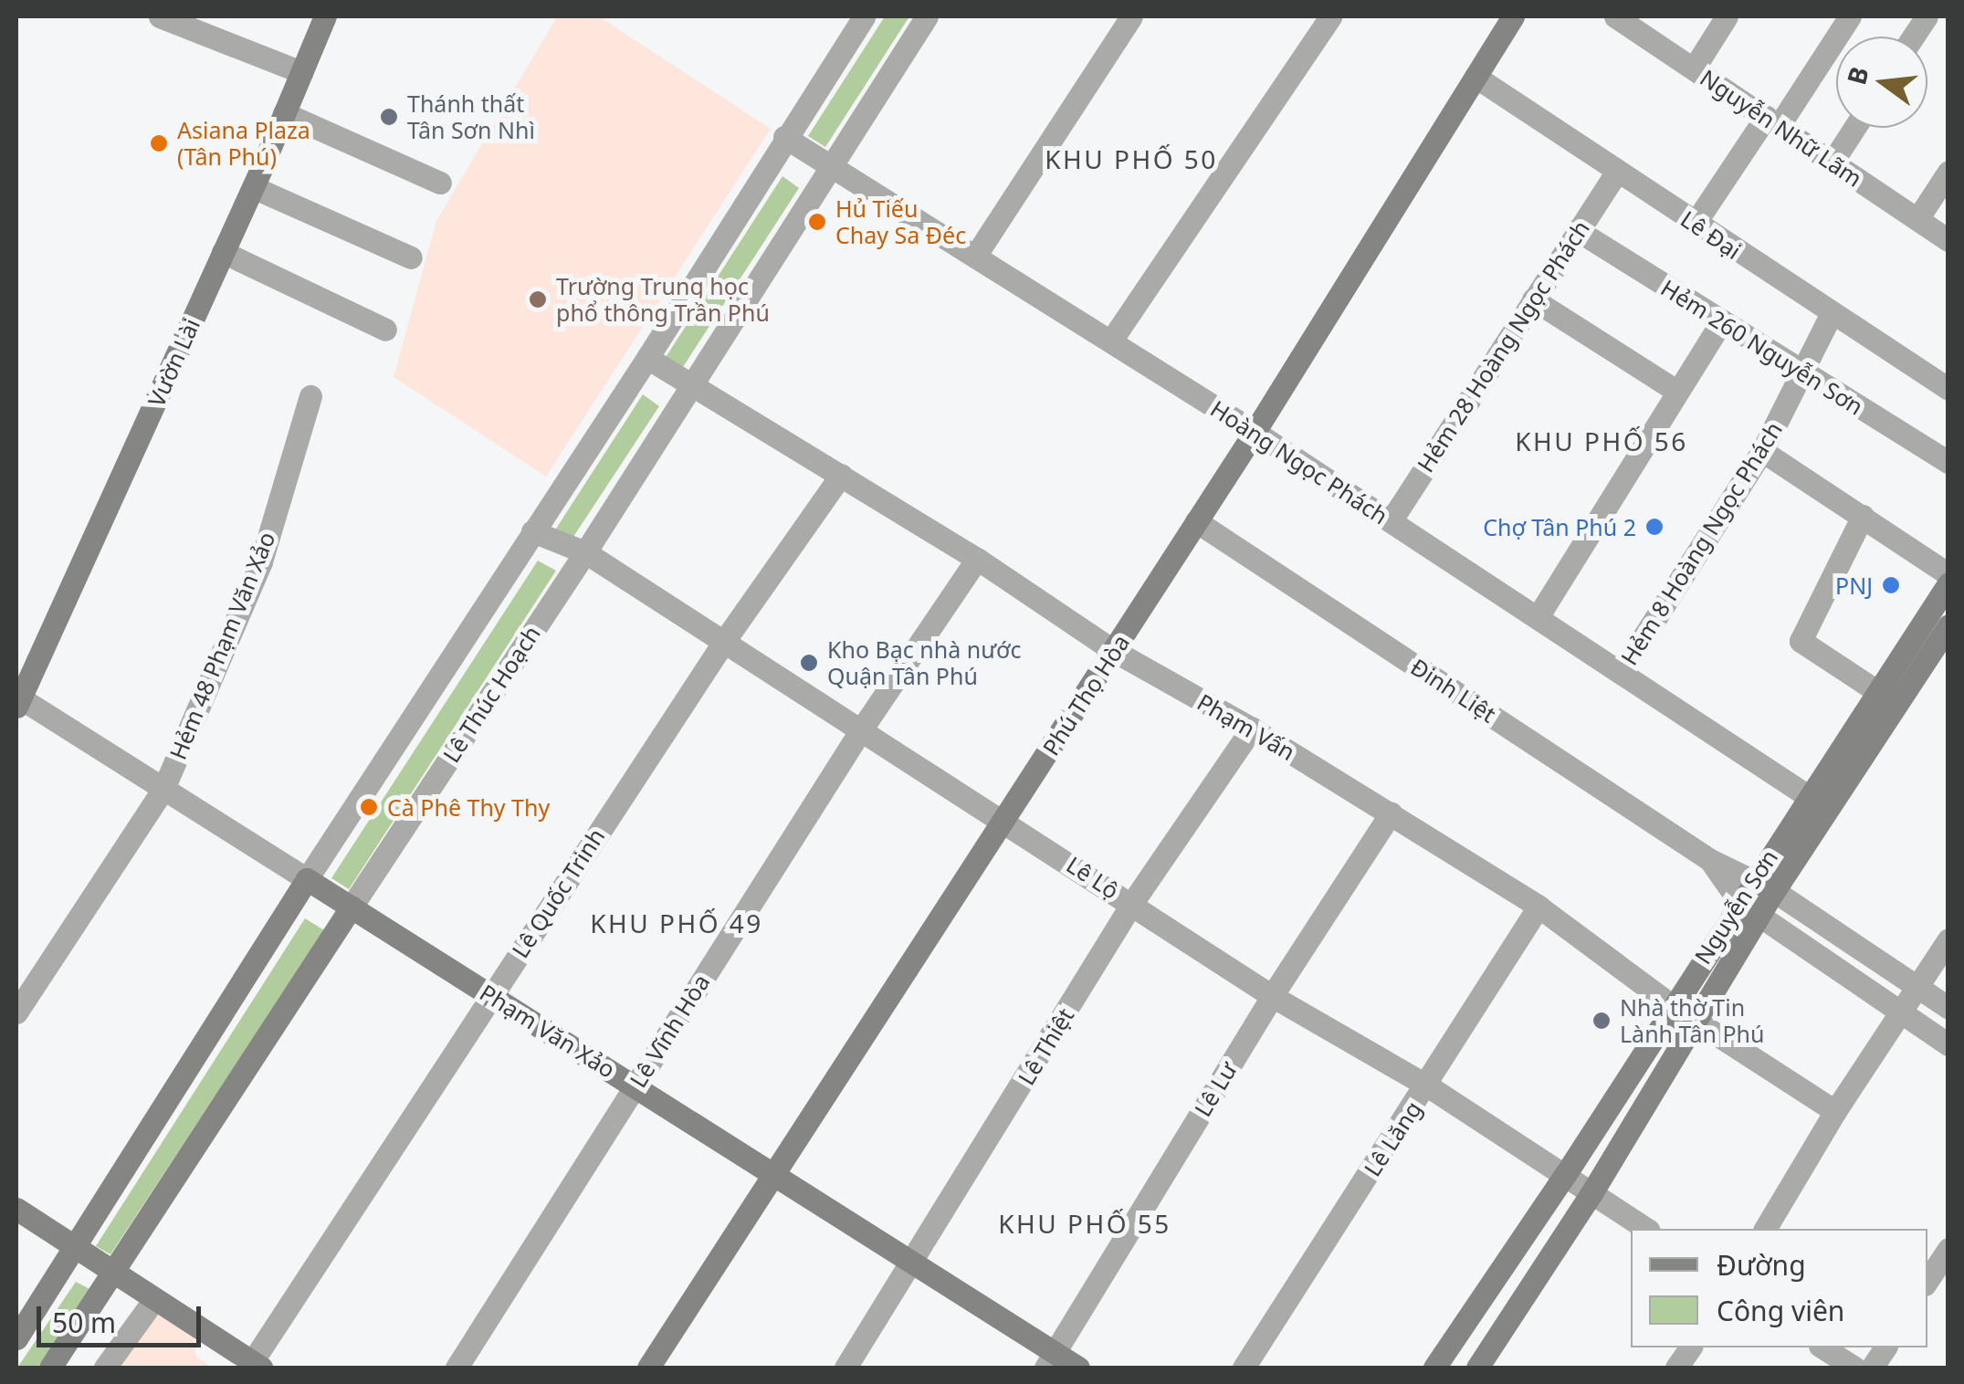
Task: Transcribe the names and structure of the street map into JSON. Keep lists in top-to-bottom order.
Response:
{
  "streets": {
    "street": [
      "Nguyễn Nhữ Lãm",
      "Lê Đại",
      "Hẻm 28 Hoàng Ngọc Phách",
      "Hẻm 260 Nguyễn Sơn",
      "Vườn Lài",
      "Hoàng Ngọc Phách",
      "Hẻm 8 Hoàng Ngọc Phách",
      "Hẻm 48 Phạm Văn Xảo",
      "Đinh Liệt",
      "Lê Thúc Hoạch",
      "Phú Thọ Hòa",
      "Phạm Vấn",
      "Lê Lộ",
      "Lê Quốc Trinh",
      "Nguyễn Sơn",
      "Phạm Văn Xảo",
      "Lê Vĩnh Hòa",
      "Lê Thiệt",
      "Lê Lư",
      "Lê Lăng"
    ]
  },
  "crossings": [
    ["Lê Đại", "Hẻm 28 Hoàng Ngọc Phách"],
    ["Lê Đại", "Hẻm 8 Hoàng Ngọc Phách"],
    ["Lê Đại", "Phú Thọ Hòa"],
    ["Hẻm 28 Hoàng Ngọc Phách", "Hẻm 260 Nguyễn Sơn"],
    ["Hẻm 28 Hoàng Ngọc Phách", "Hoàng Ngọc Phách"],
    ["Hẻm 260 Nguyễn Sơn", "Hẻm 8 Hoàng Ngọc Phách"],
    ["Vườn Lài", "Phạm Văn Xảo"],
    ["Hoàng Ngọc Phách", "Hẻm 8 Hoàng Ngọc Phách"],
    ["Hoàng Ngọc Phách", "Lê Thúc Hoạch"],
    ["Hoàng Ngọc Phách", "Phú Thọ Hòa"],
    ["Hoàng Ngọc Phách", "Nguyễn Sơn"],
    ["Hẻm 48 Phạm Văn Xảo", "Phạm Văn Xảo"],
    ["Đinh Liệt", "Phú Thọ Hòa"],
    ["Đinh Liệt", "Nguyễn Sơn"],
    ["Lê Thúc Hoạch", "Phạm Vấn"],
    ["Lê Thúc Hoạch", "Lê Lộ"],
    ["Lê Thúc Hoạch", "Phạm Văn Xảo"],
    ["Phú Thọ Hòa", "Phạm Vấn"],
    ["Phú Thọ Hòa", "Lê Lộ"],
    ["Phú Thọ Hòa", "Phạm Văn Xảo"],
    ["Phạm Vấn", "Lê Quốc Trinh"],
    ["Phạm Vấn", "Nguyễn Sơn"],
    ["Phạm Vấn", "Lê Vĩnh Hòa"],
    ["Phạm Vấn", "Lê Thiệt"],
    ["Phạm Vấn", "Lê Lư"],
    ["Phạm Vấn", "Lê Lăng"],
    ["Lê Lộ", "Lê Quốc Trinh"],
    ["Lê Lộ", "Nguyễn Sơn"],
    ["Lê Lộ", "Lê Vĩnh Hòa"],
    ["Lê Lộ", "Lê Thiệt"],
    ["Lê Lộ", "Lê Lư"],
    ["Lê Lộ", "Lê Lăng"],
    ["Lê Quốc Trinh", "Phạm Văn Xảo"],
    ["Phạm Văn Xảo", "Lê Vĩnh Hòa"],
    ["Phạm Văn Xảo", "Lê Thiệt"],
    ["Phạm Văn Xảo", "Lê Lư"]
  ],
  "districts": [
    "KHU PHỐ 50",
    "KHU PHỐ 56",
    "KHU PHỐ 49",
    "KHU PHỐ 55"
  ],
  "places": [
    "Thánh thất Tân Sơn Nhì",
    "Asiana Plaza (Tân Phú)",
    "Hủ Tiếu Chay Sa Đéc",
    "Trường Trung học phổ thông Trần Phú",
    "Chợ Tân Phú 2",
    "PNJ",
    "Kho Bạc nhà nước Quận Tân Phú",
    "Cà Phê Thy Thy",
    "Nhà thờ Tin Lành Tân Phú"
  ],
  "legend": ["Đường", "Công viên"],
  "scale_bar": "50 m",
  "north": "left"
}
